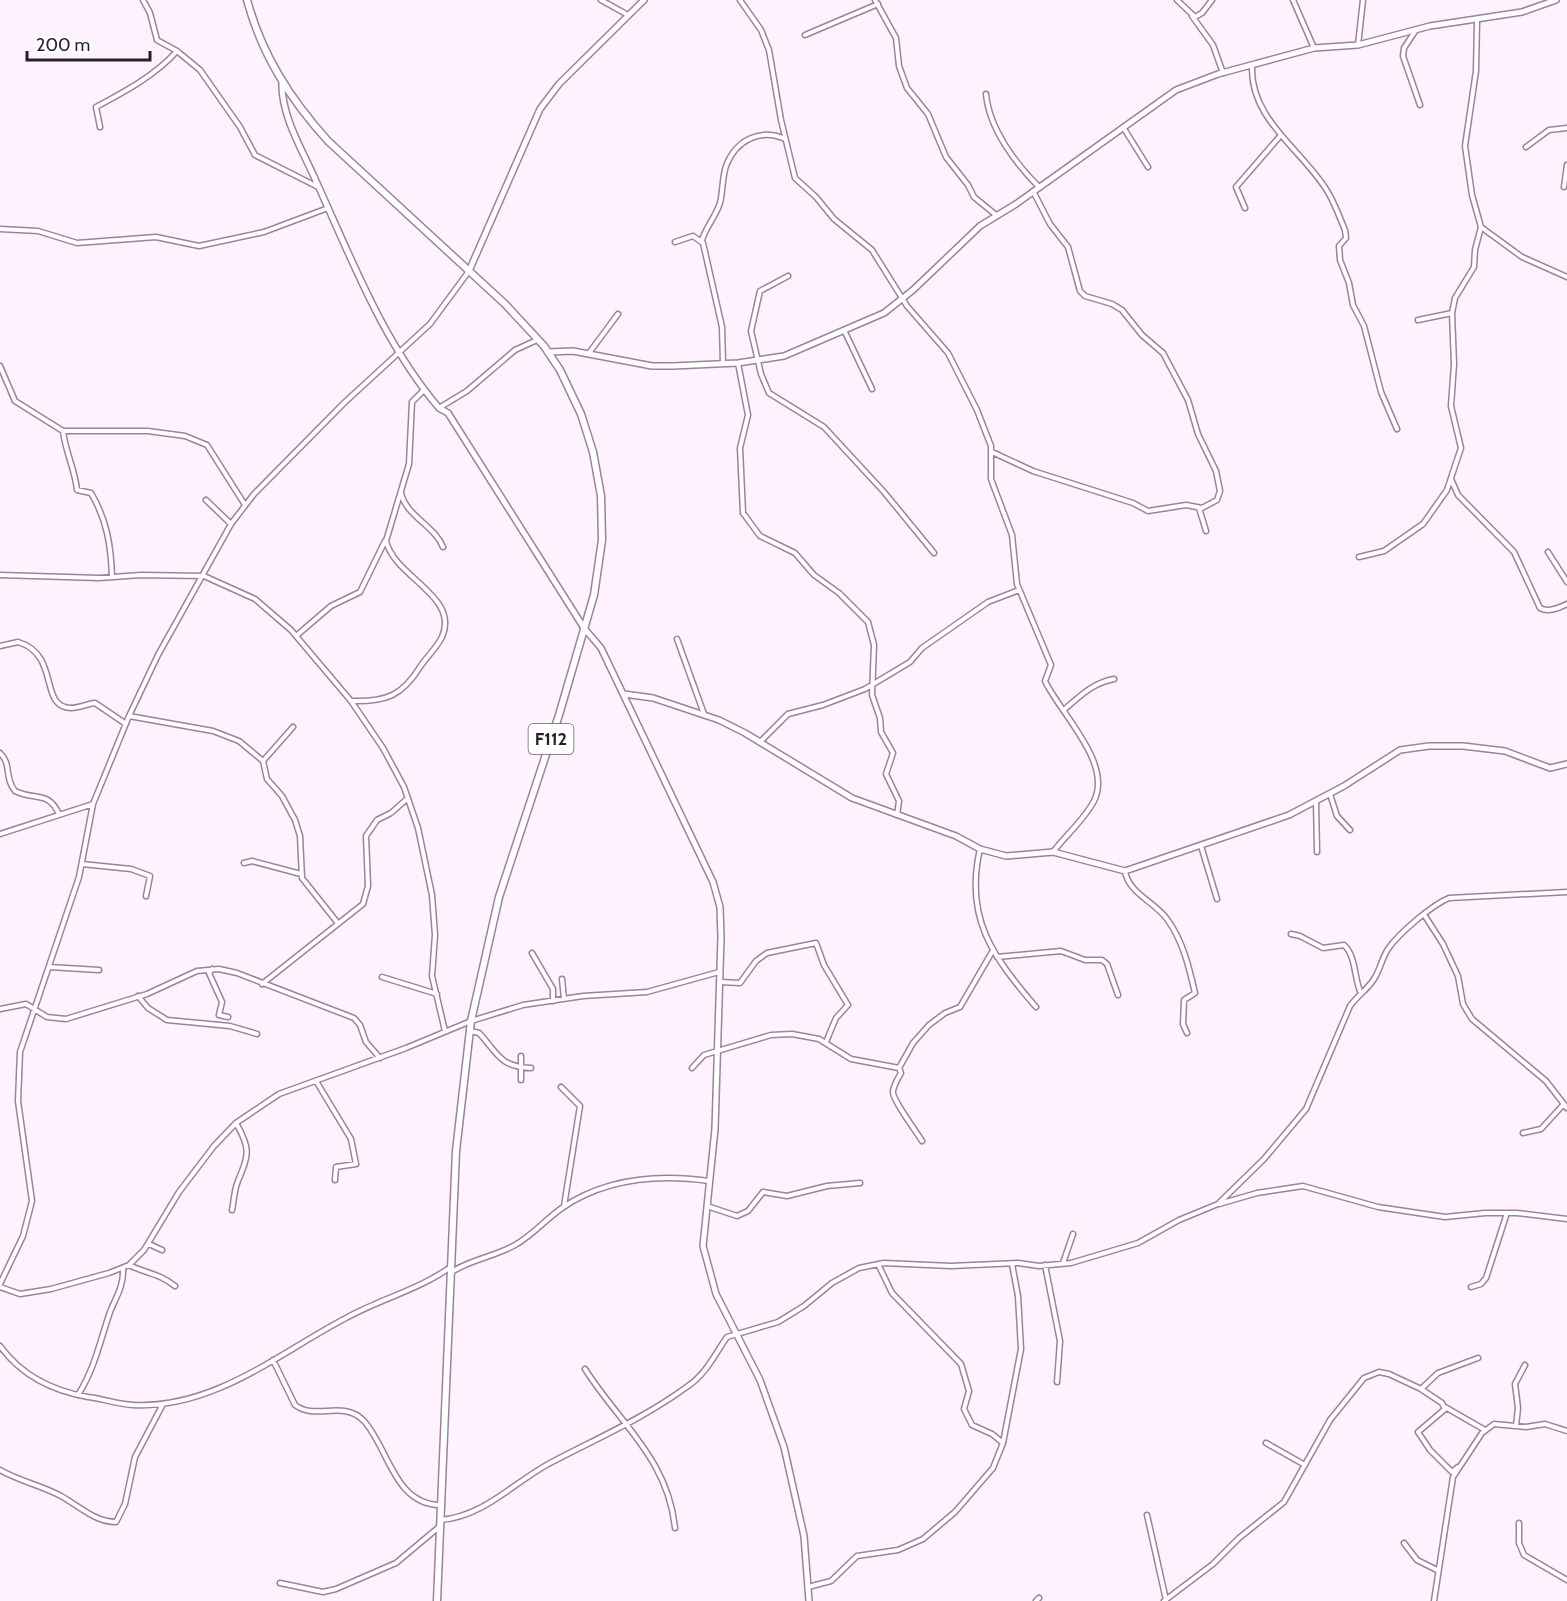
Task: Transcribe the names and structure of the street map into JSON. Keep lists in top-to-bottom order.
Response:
{
  "streets": {
    "main road": ["F112"]
  },
  "scale_bar": "200 m"
}
